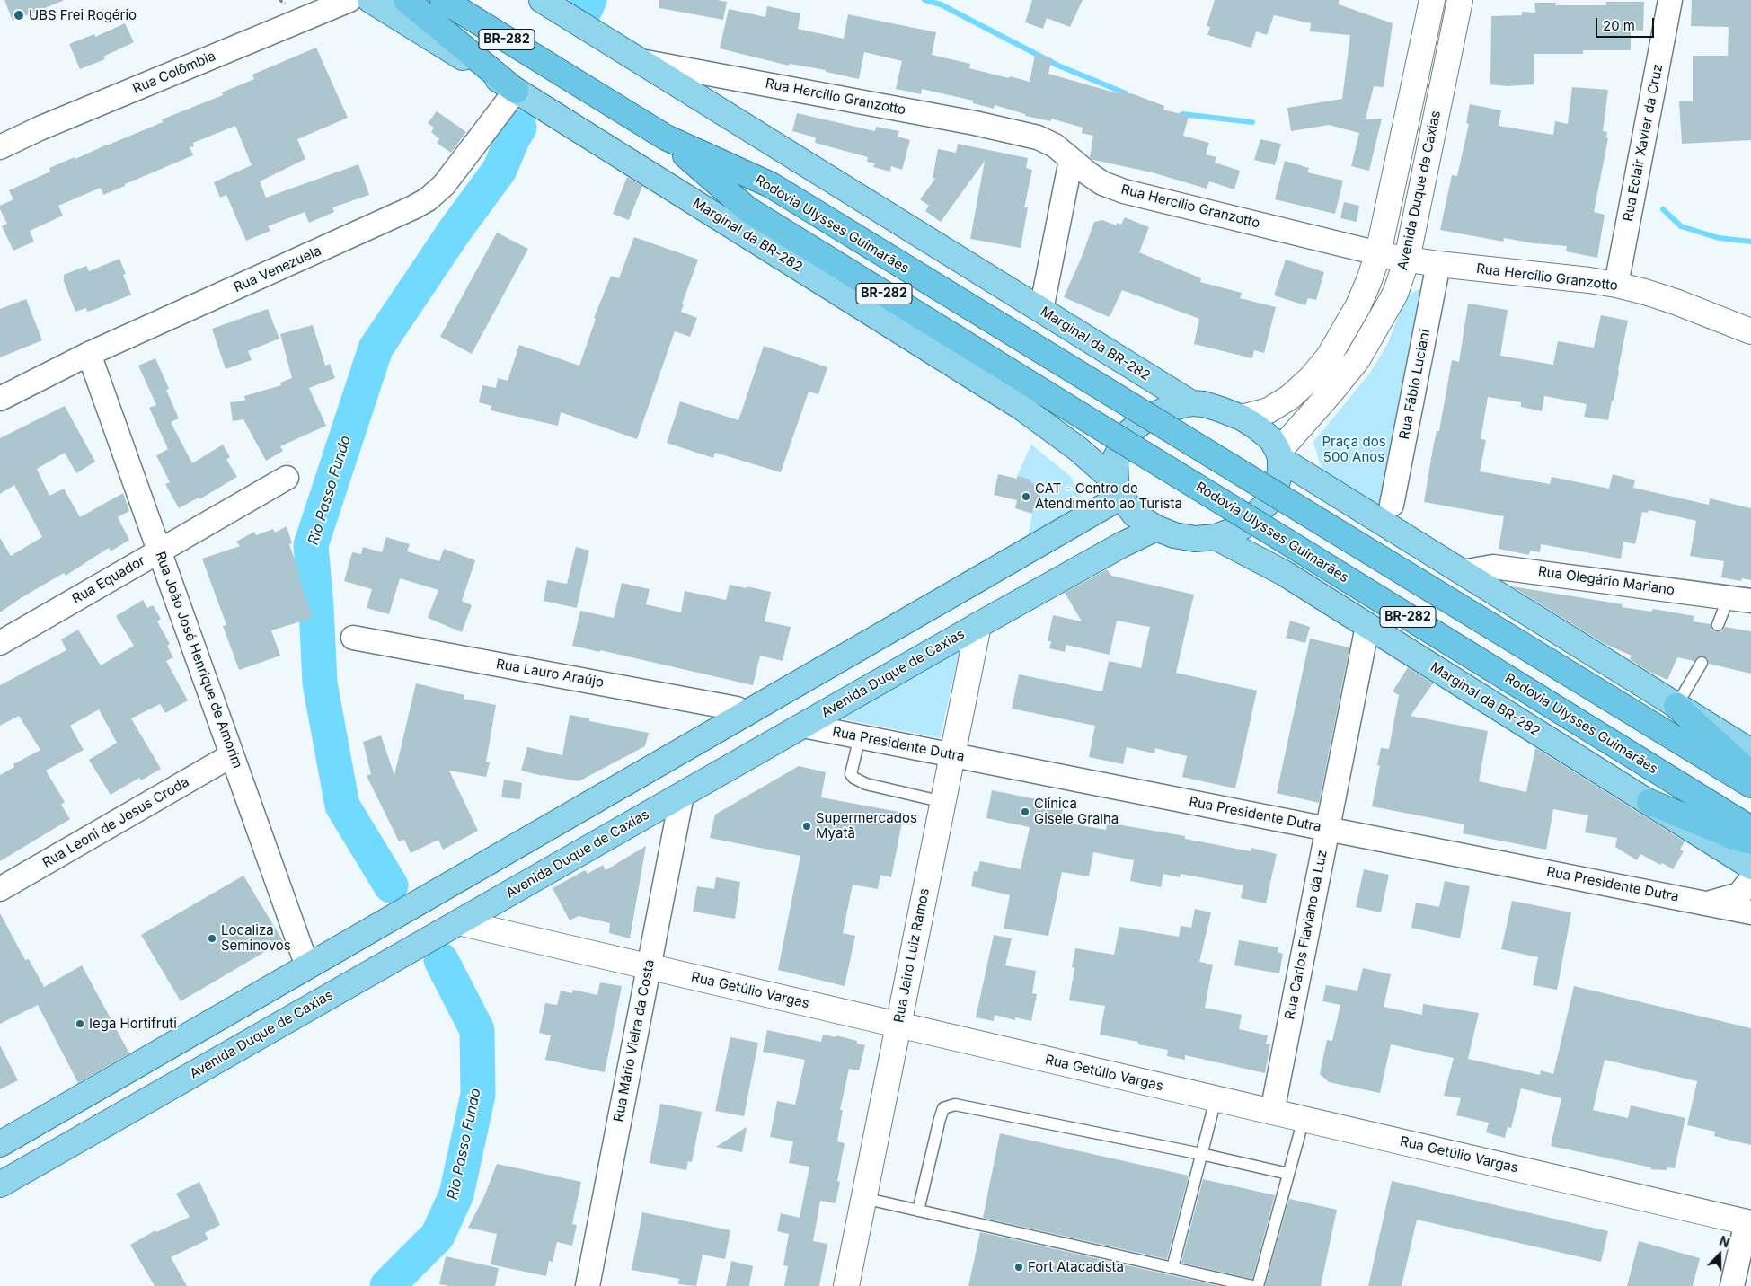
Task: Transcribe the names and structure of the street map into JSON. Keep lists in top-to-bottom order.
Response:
{
  "streets": {
    "highway": ["BR-282", "Rodovia Ulysses Guimarães"],
    "main road": ["Avenida Duque de Caxias", "Marginal da BR-282"],
    "street": [
      "Rua Colômbia",
      "Rua Hercílio Granzotto",
      "Rua Eclair Xavier da Cruz",
      "Rua Venezuela",
      "Rua Fábio Luciani",
      "Rua Equador",
      "Rua Olegário Mariano",
      "Rua João José Henrique de Amorim",
      "Rua Lauro Araújo",
      "Rua Presidente Dutra",
      "Rua Leoni de Jesus Croda",
      "Rua Carlos Flaviano da Luz",
      "Rua Jairo Luiz Ramos",
      "Rua Getúlio Vargas",
      "Rua Mário Vieira da Costa"
    ]
  },
  "crossings": [
    ["Rua Hercílio Granzotto", "Rua Eclair Xavier da Cruz"],
    ["Rua Hercílio Granzotto", "Avenida Duque de Caxias"],
    ["Rua Hercílio Granzotto", "Marginal da BR-282"],
    ["Rua Hercílio Granzotto", "Rua Fábio Luciani"],
    ["Avenida Duque de Caxias", "Marginal da BR-282"],
    ["Avenida Duque de Caxias", "Rua Presidente Dutra"],
    ["Avenida Duque de Caxias", "Rua Jairo Luiz Ramos"],
    ["Avenida Duque de Caxias", "Rua Getúlio Vargas"],
    ["Avenida Duque de Caxias", "Rua Mário Vieira da Costa"],
    ["Marginal da BR-282", "Rua Venezuela"],
    ["Marginal da BR-282", "Rua Carlos Flaviano da Luz"],
    ["Rua Venezuela", "Rua João José Henrique de Amorim"],
    ["Rua Equador", "Rua João José Henrique de Amorim"],
    ["Rua João José Henrique de Amorim", "Rua Leoni de Jesus Croda"],
    ["Rua Presidente Dutra", "Rua Carlos Flaviano da Luz"],
    ["Rua Presidente Dutra", "Rua Jairo Luiz Ramos"],
    ["Rua Carlos Flaviano da Luz", "Rua Getúlio Vargas"],
    ["Rua Jairo Luiz Ramos", "Rua Getúlio Vargas"],
    ["Rua Getúlio Vargas", "Rua Mário Vieira da Costa"]
  ],
  "water": ["Rio Passo Fundo"],
  "parks": ["Praça dos 500 Anos"],
  "places": [
    "UBS Frei Rogério",
    "CAT - Centro de Atendimento ao Turista",
    "Clínica Gisele Gralha",
    "Supermercados Myatã",
    "Localiza Seminovos",
    "Iega Hortifruti",
    "Fort Atacadista"
  ],
  "scale_bar": "20 m",
  "north": "top"
}
